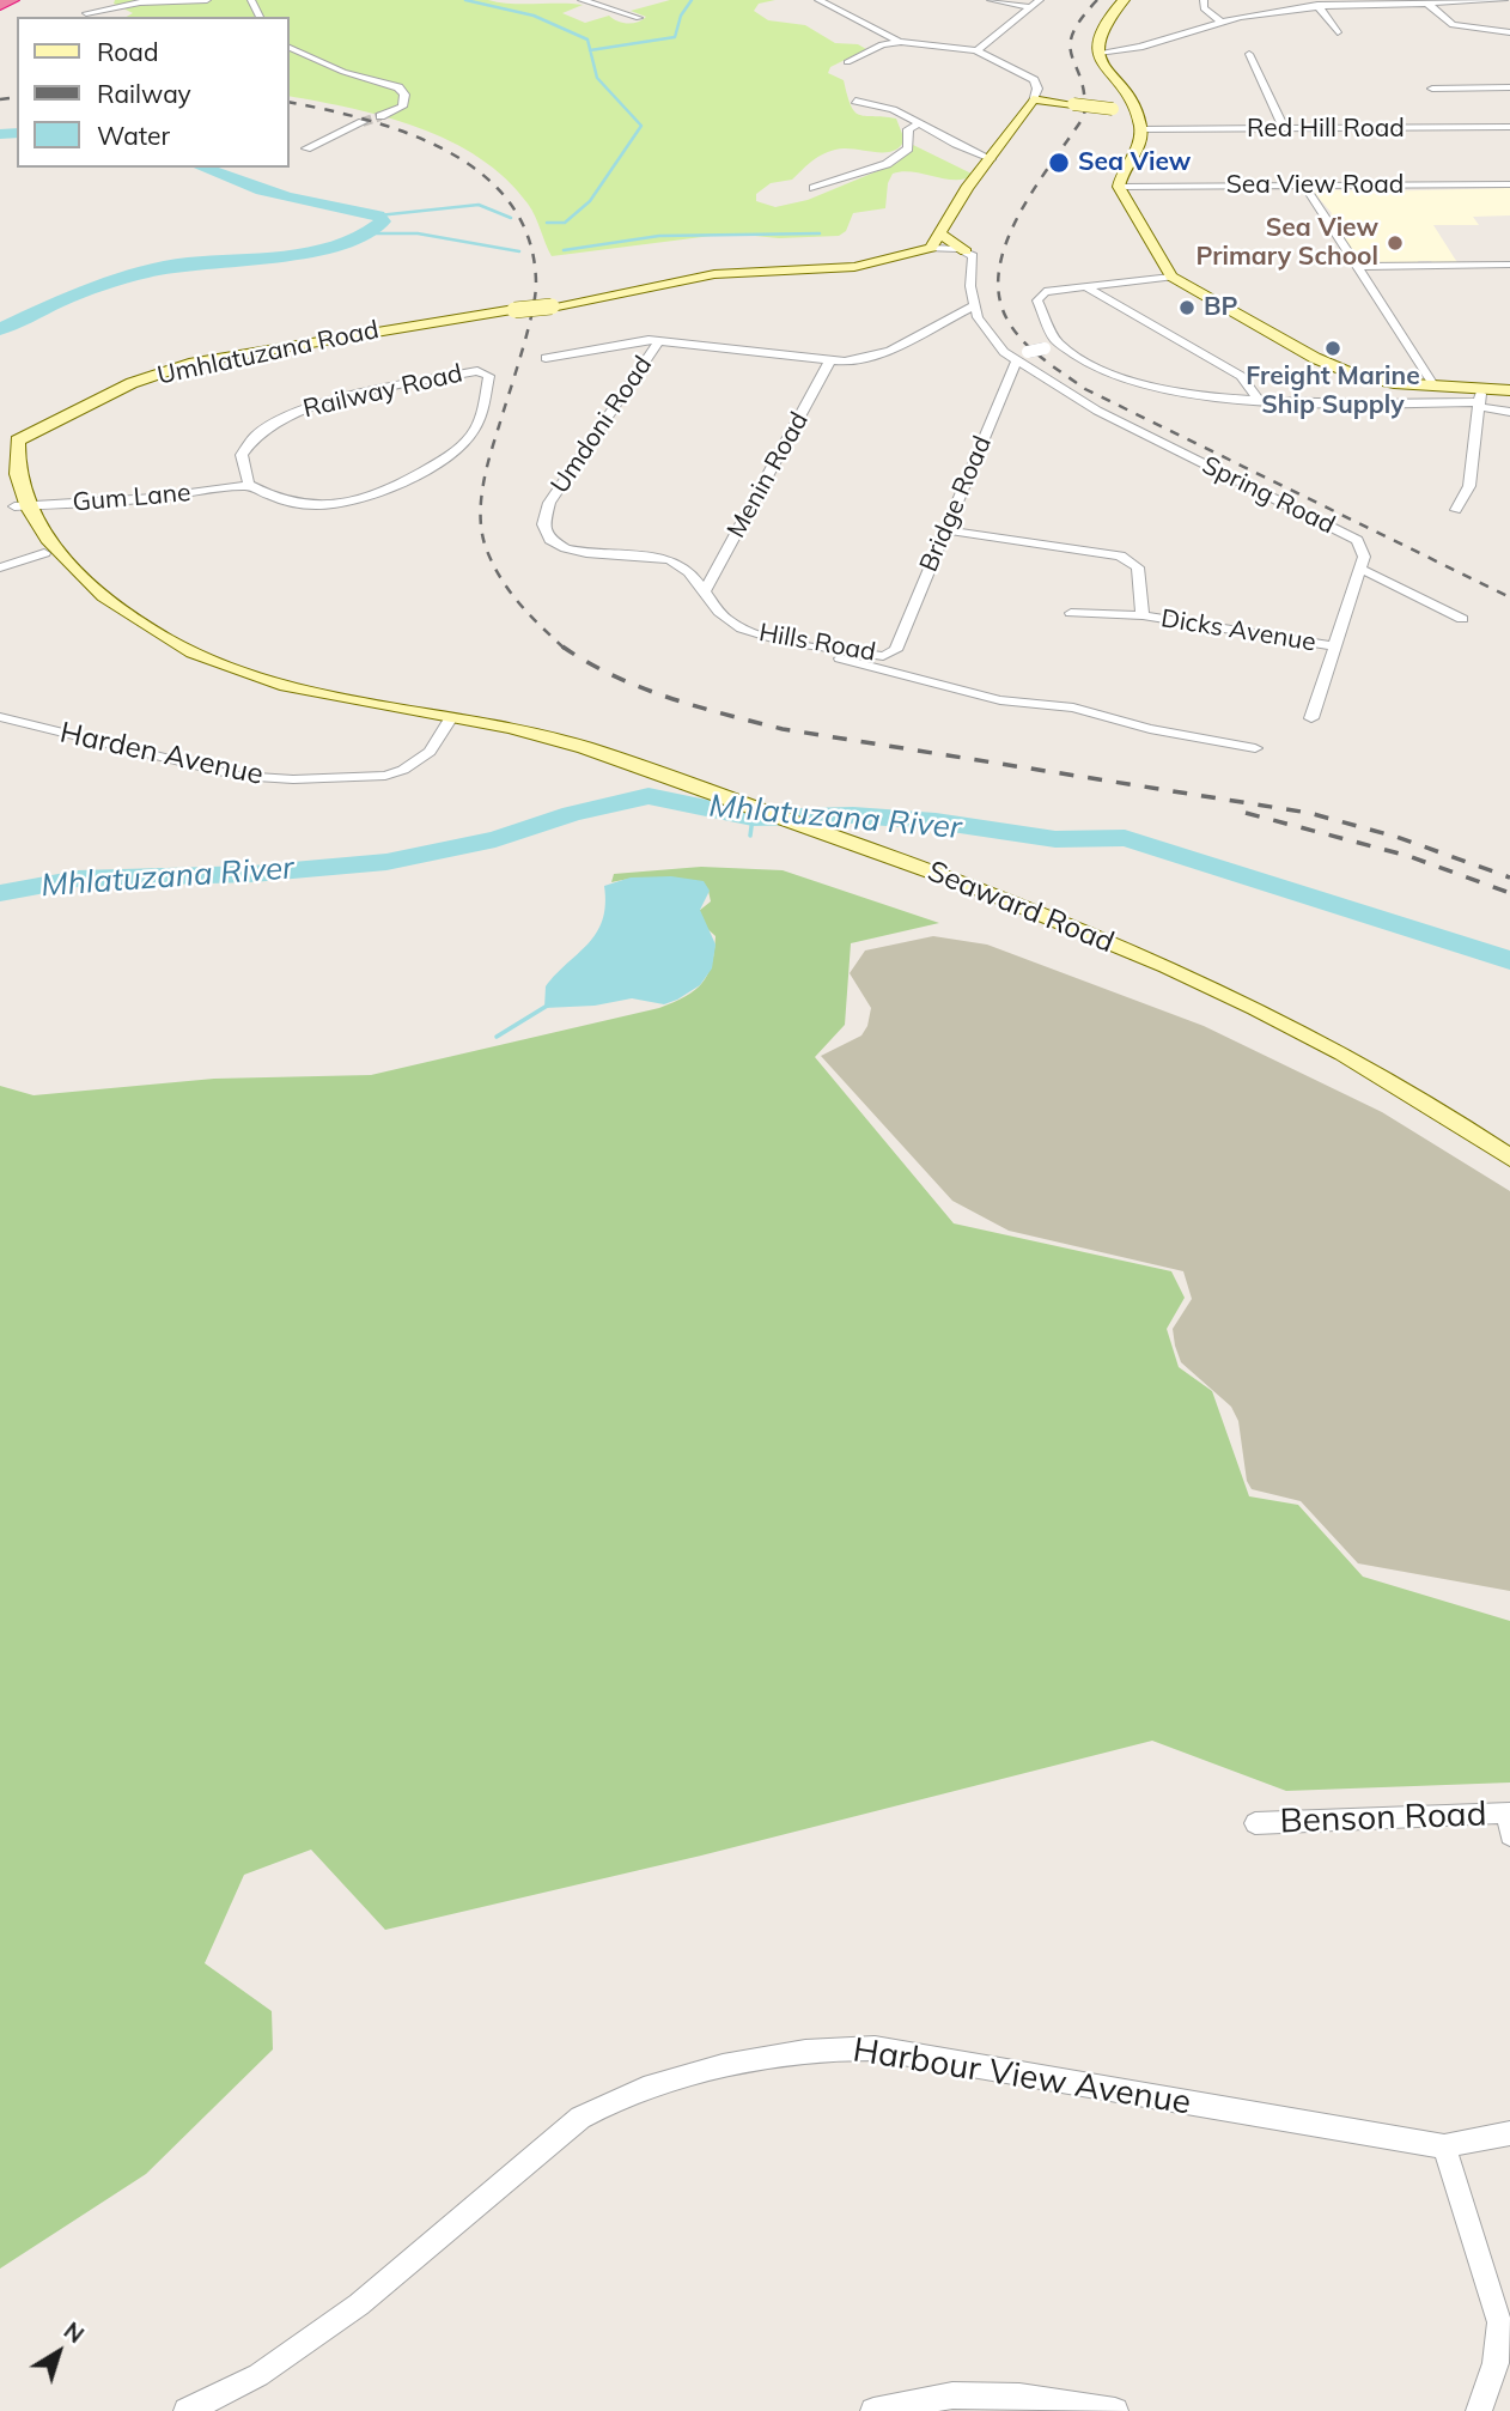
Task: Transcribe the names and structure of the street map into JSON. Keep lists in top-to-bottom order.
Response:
{
  "streets": {
    "street": [
      "Red Hill Road",
      "Sea View Road",
      "Umhlatuzana Road",
      "Railway Road",
      "Umdoni Road",
      "Menin Road",
      "Spring Road",
      "Gum Lane",
      "Bridge Road",
      "Dicks Avenue",
      "Hills Road",
      "Harden Avenue",
      "Seaward Road",
      "Benson Road",
      "Harbour View Avenue"
    ]
  },
  "crossings": [
    ["Umhlatuzana Road", "Gum Lane"],
    ["Umhlatuzana Road", "Harden Avenue"],
    ["Umhlatuzana Road", "Seaward Road"],
    ["Railway Road", "Gum Lane"],
    ["Umdoni Road", "Hills Road"],
    ["Menin Road", "Hills Road"],
    ["Spring Road", "Bridge Road"],
    ["Spring Road", "Dicks Avenue"],
    ["Bridge Road", "Dicks Avenue"],
    ["Bridge Road", "Hills Road"],
    ["Harden Avenue", "Seaward Road"]
  ],
  "water": ["Mhlatuzana River"],
  "places": [
    "Sea View",
    "Sea View Primary School",
    "BP",
    "Freight Marine Ship Supply"
  ],
  "legend": ["Road", "Railway", "Water"],
  "north": "top right"
}
